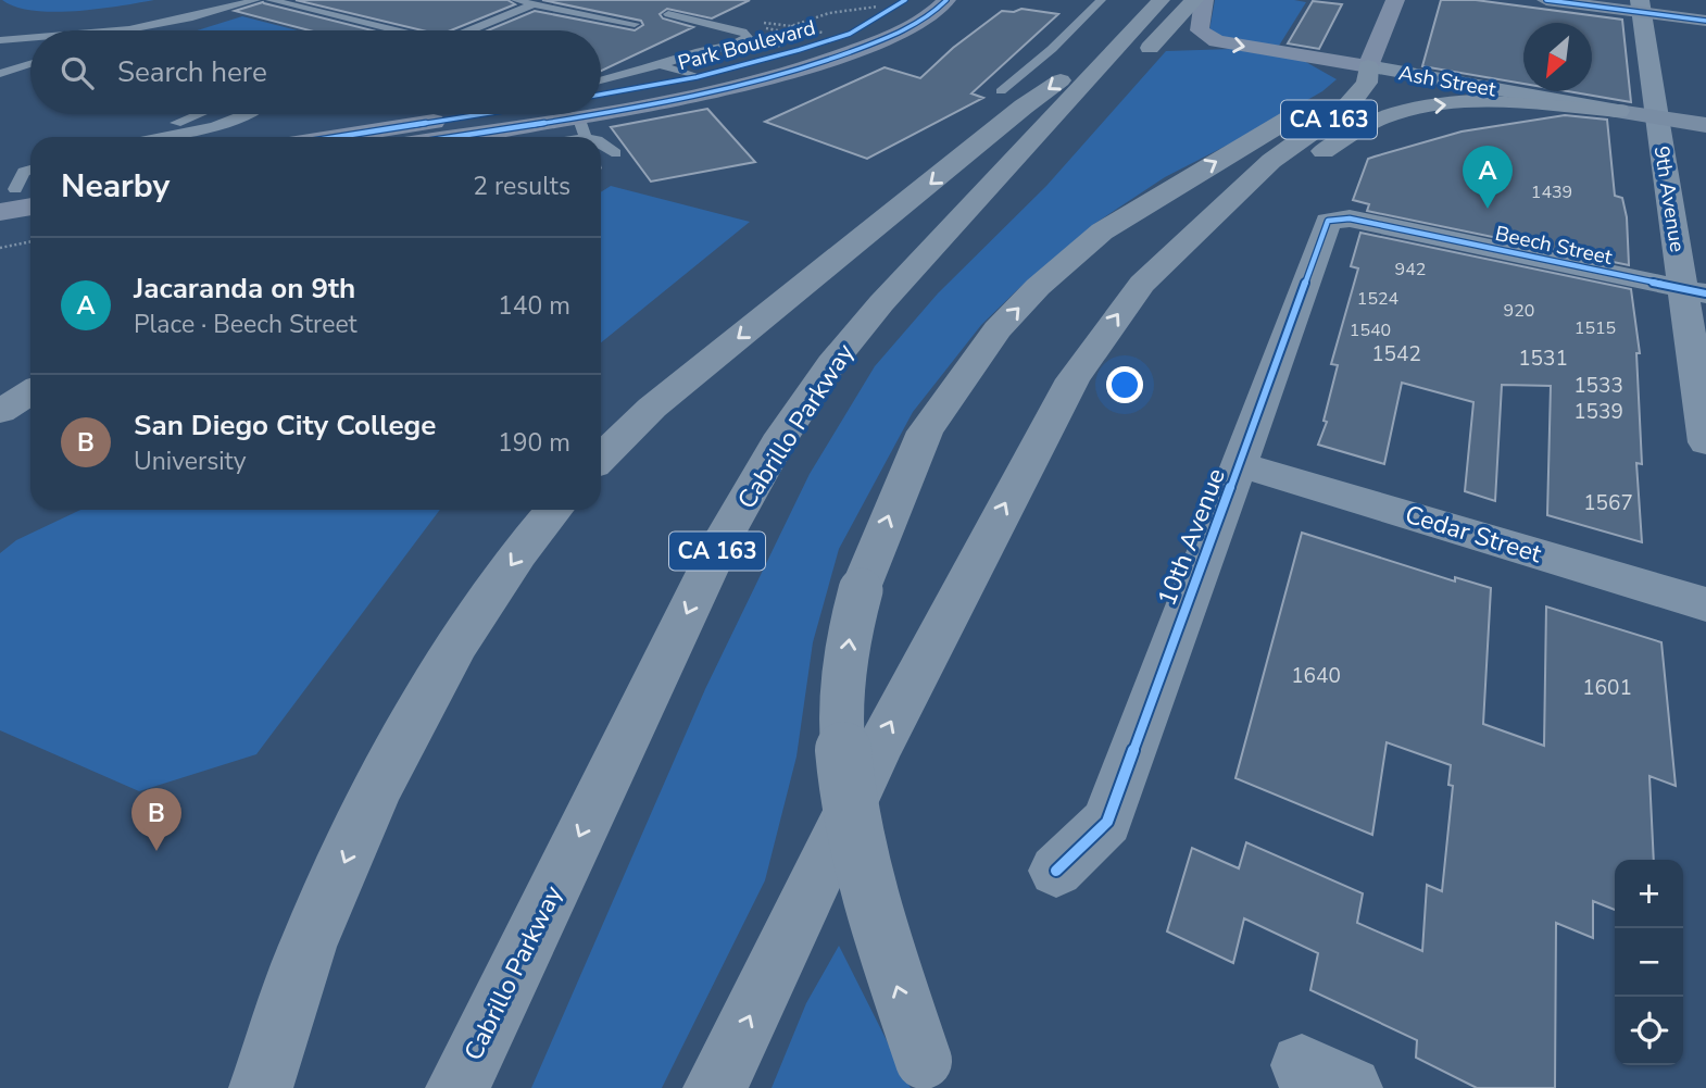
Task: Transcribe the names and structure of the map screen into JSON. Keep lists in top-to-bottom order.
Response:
{
  "streets": {
    "highway": ["CA 163", "Cabrillo Parkway"],
    "main road": ["Park Boulevard", "Ash Street"],
    "street": [
      "9th Avenue",
      "Beech Street",
      "Cedar Street",
      "10th Avenue"
    ]
  },
  "crossings": [
    ["Ash Street", "CA 163"],
    ["Ash Street", "9th Avenue"],
    ["9th Avenue", "Beech Street"],
    ["Beech Street", "10th Avenue"],
    ["Cedar Street", "10th Avenue"]
  ],
  "house_numbers": [
    "1439",
    "942",
    "1524",
    "920",
    "1515",
    "1540",
    "1542",
    "1531",
    "1533",
    "1539",
    "1567",
    "1640",
    "1601"
  ],
  "north": "bottom left",
  "page": {
    "search": "Search here",
    "heading": ["Nearby", "2 results"],
    "pins": ["A", "B"],
    "list": [
      {
        "mark": "A",
        "name": "Jacaranda on 9th",
        "note": "Place · Beech Street",
        "value": "140 m"
      },
      {
        "mark": "B",
        "name": "San Diego City College",
        "note": "University",
        "value": "190 m"
      }
    ],
    "map_buttons": ["+", "−"]
  }
}
